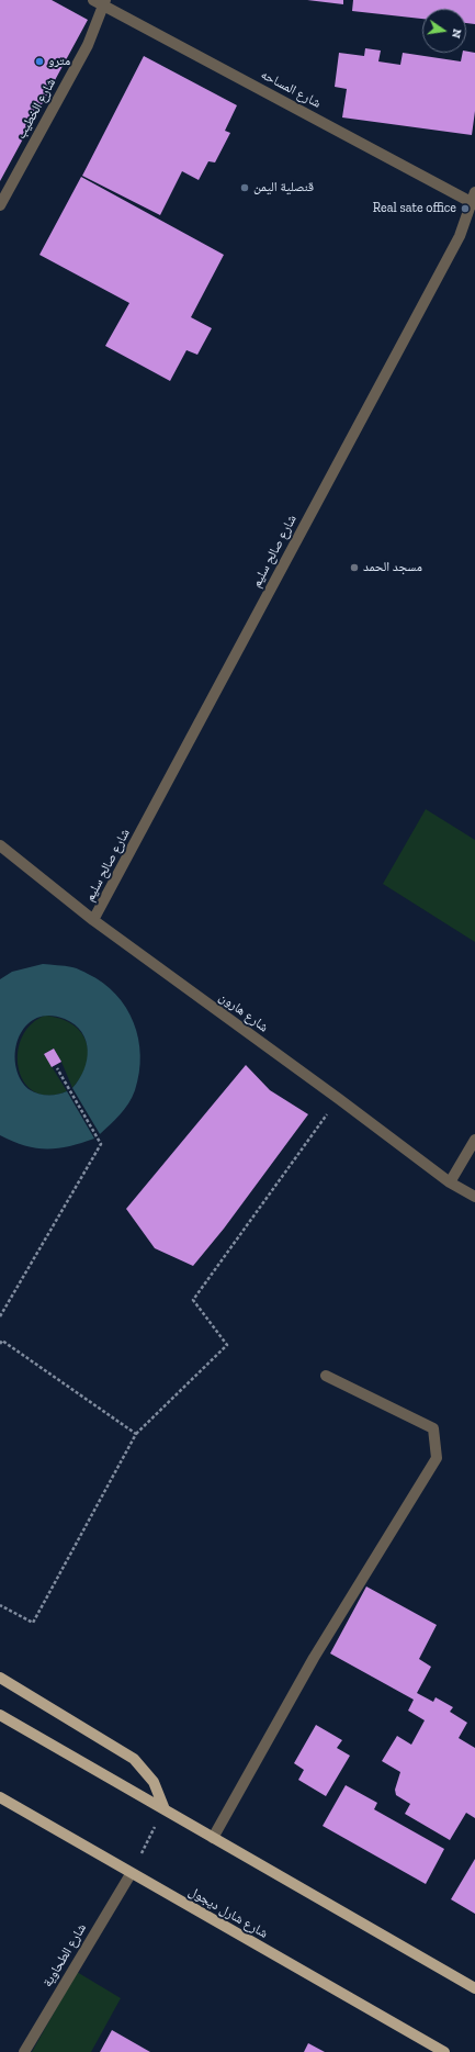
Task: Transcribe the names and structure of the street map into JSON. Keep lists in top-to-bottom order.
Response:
{
  "streets": {
    "main road": ["شارع شارل ديجول"],
    "street": [
      "شارع المساحه",
      "شارع الخطيب",
      "شارع صالح سليم",
      "شارع هارون",
      "شارع الطحاوية"
    ]
  },
  "crossings": [
    ["شارع المساحه", "شارع الخطيب"],
    ["شارع المساحه", "شارع صالح سليم"],
    ["شارع صالح سليم", "شارع هارون"],
    ["شارع شارل ديجول", "شارع الطحاوية"]
  ],
  "places": [
    "مترو",
    "قنصلية اليمن",
    "Real sate office",
    "مسجد الحمد"
  ],
  "north": "right"
}
